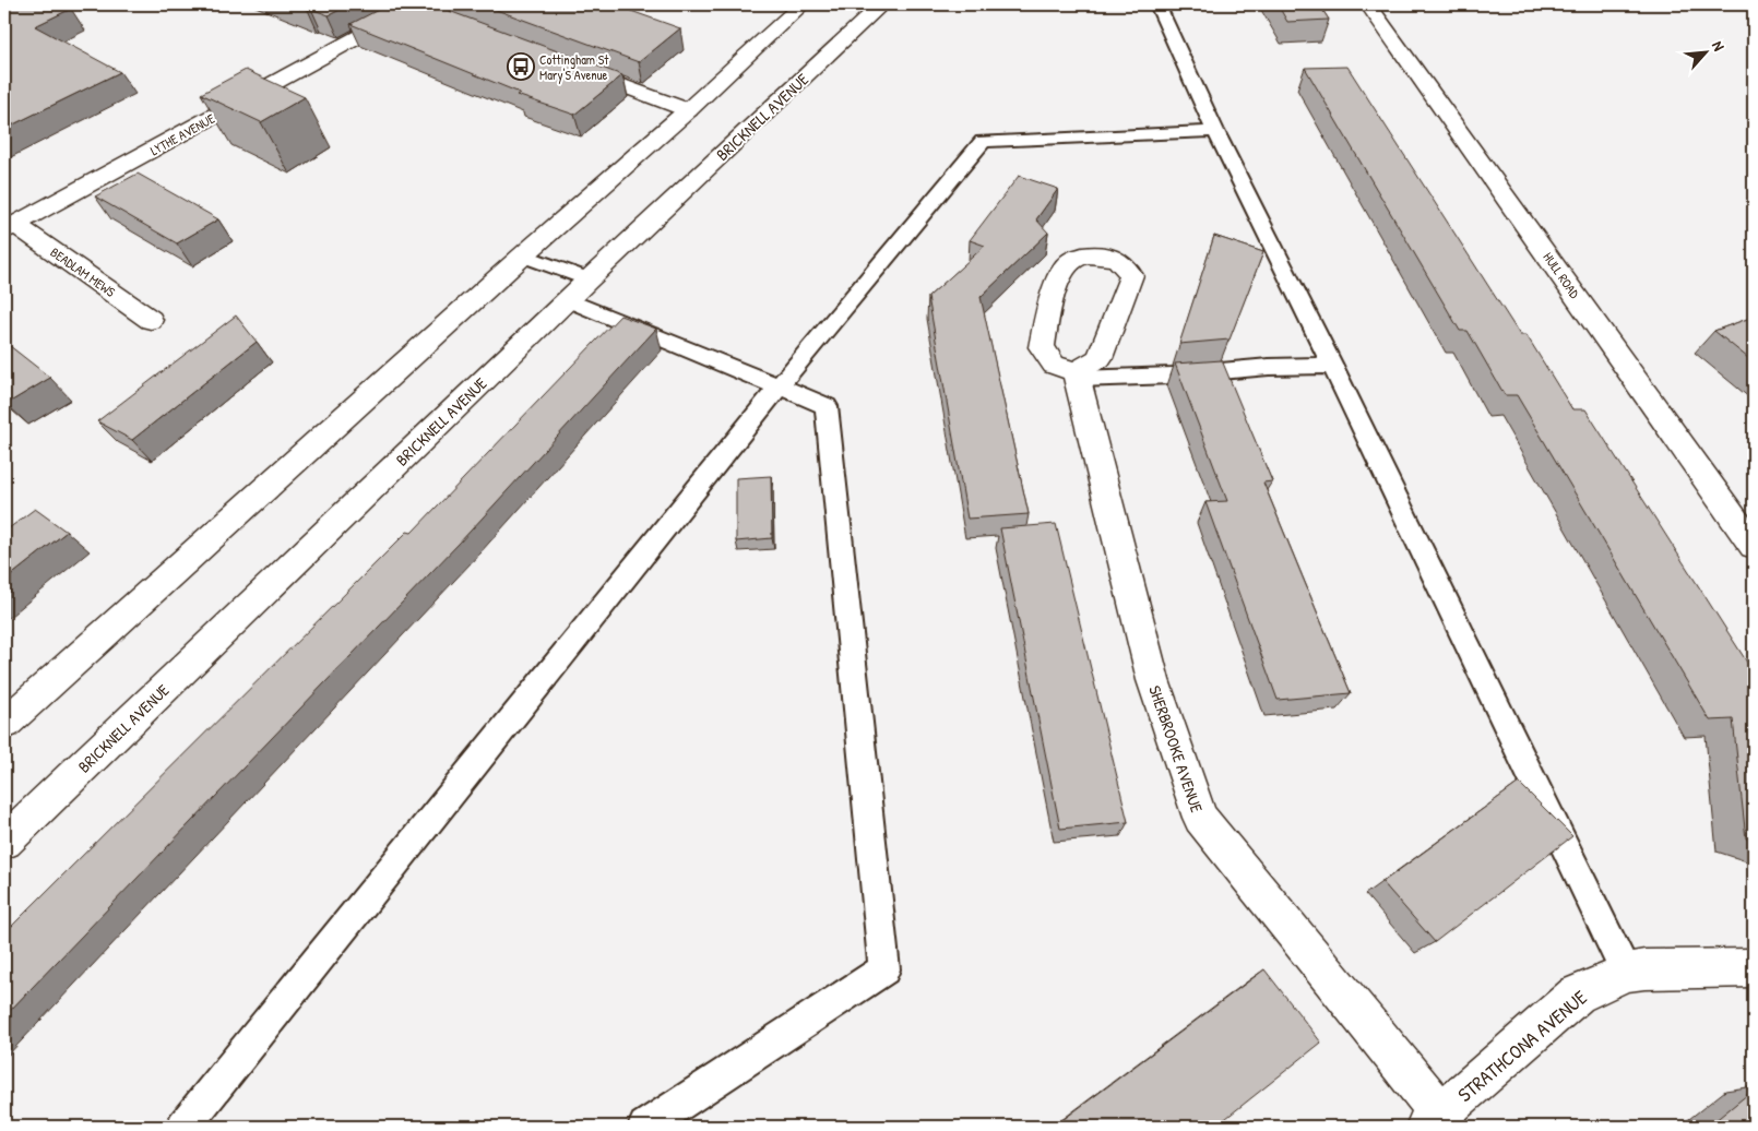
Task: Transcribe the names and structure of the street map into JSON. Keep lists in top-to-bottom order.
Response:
{
  "streets": {
    "street": [
      "BRICKNELL AVENUE",
      "LYTHE AVENUE",
      "BEADLAM MEWS",
      "HULL ROAD",
      "SHERBROOKE AVENUE",
      "STRATHCONA AVENUE"
    ]
  },
  "crossings": [
    ["LYTHE AVENUE", "BEADLAM MEWS"],
    ["SHERBROOKE AVENUE", "STRATHCONA AVENUE"]
  ],
  "places": {
    "bus stop": ["Cottingham St Mary'S Avenue"]
  },
  "north": "top right"
}
